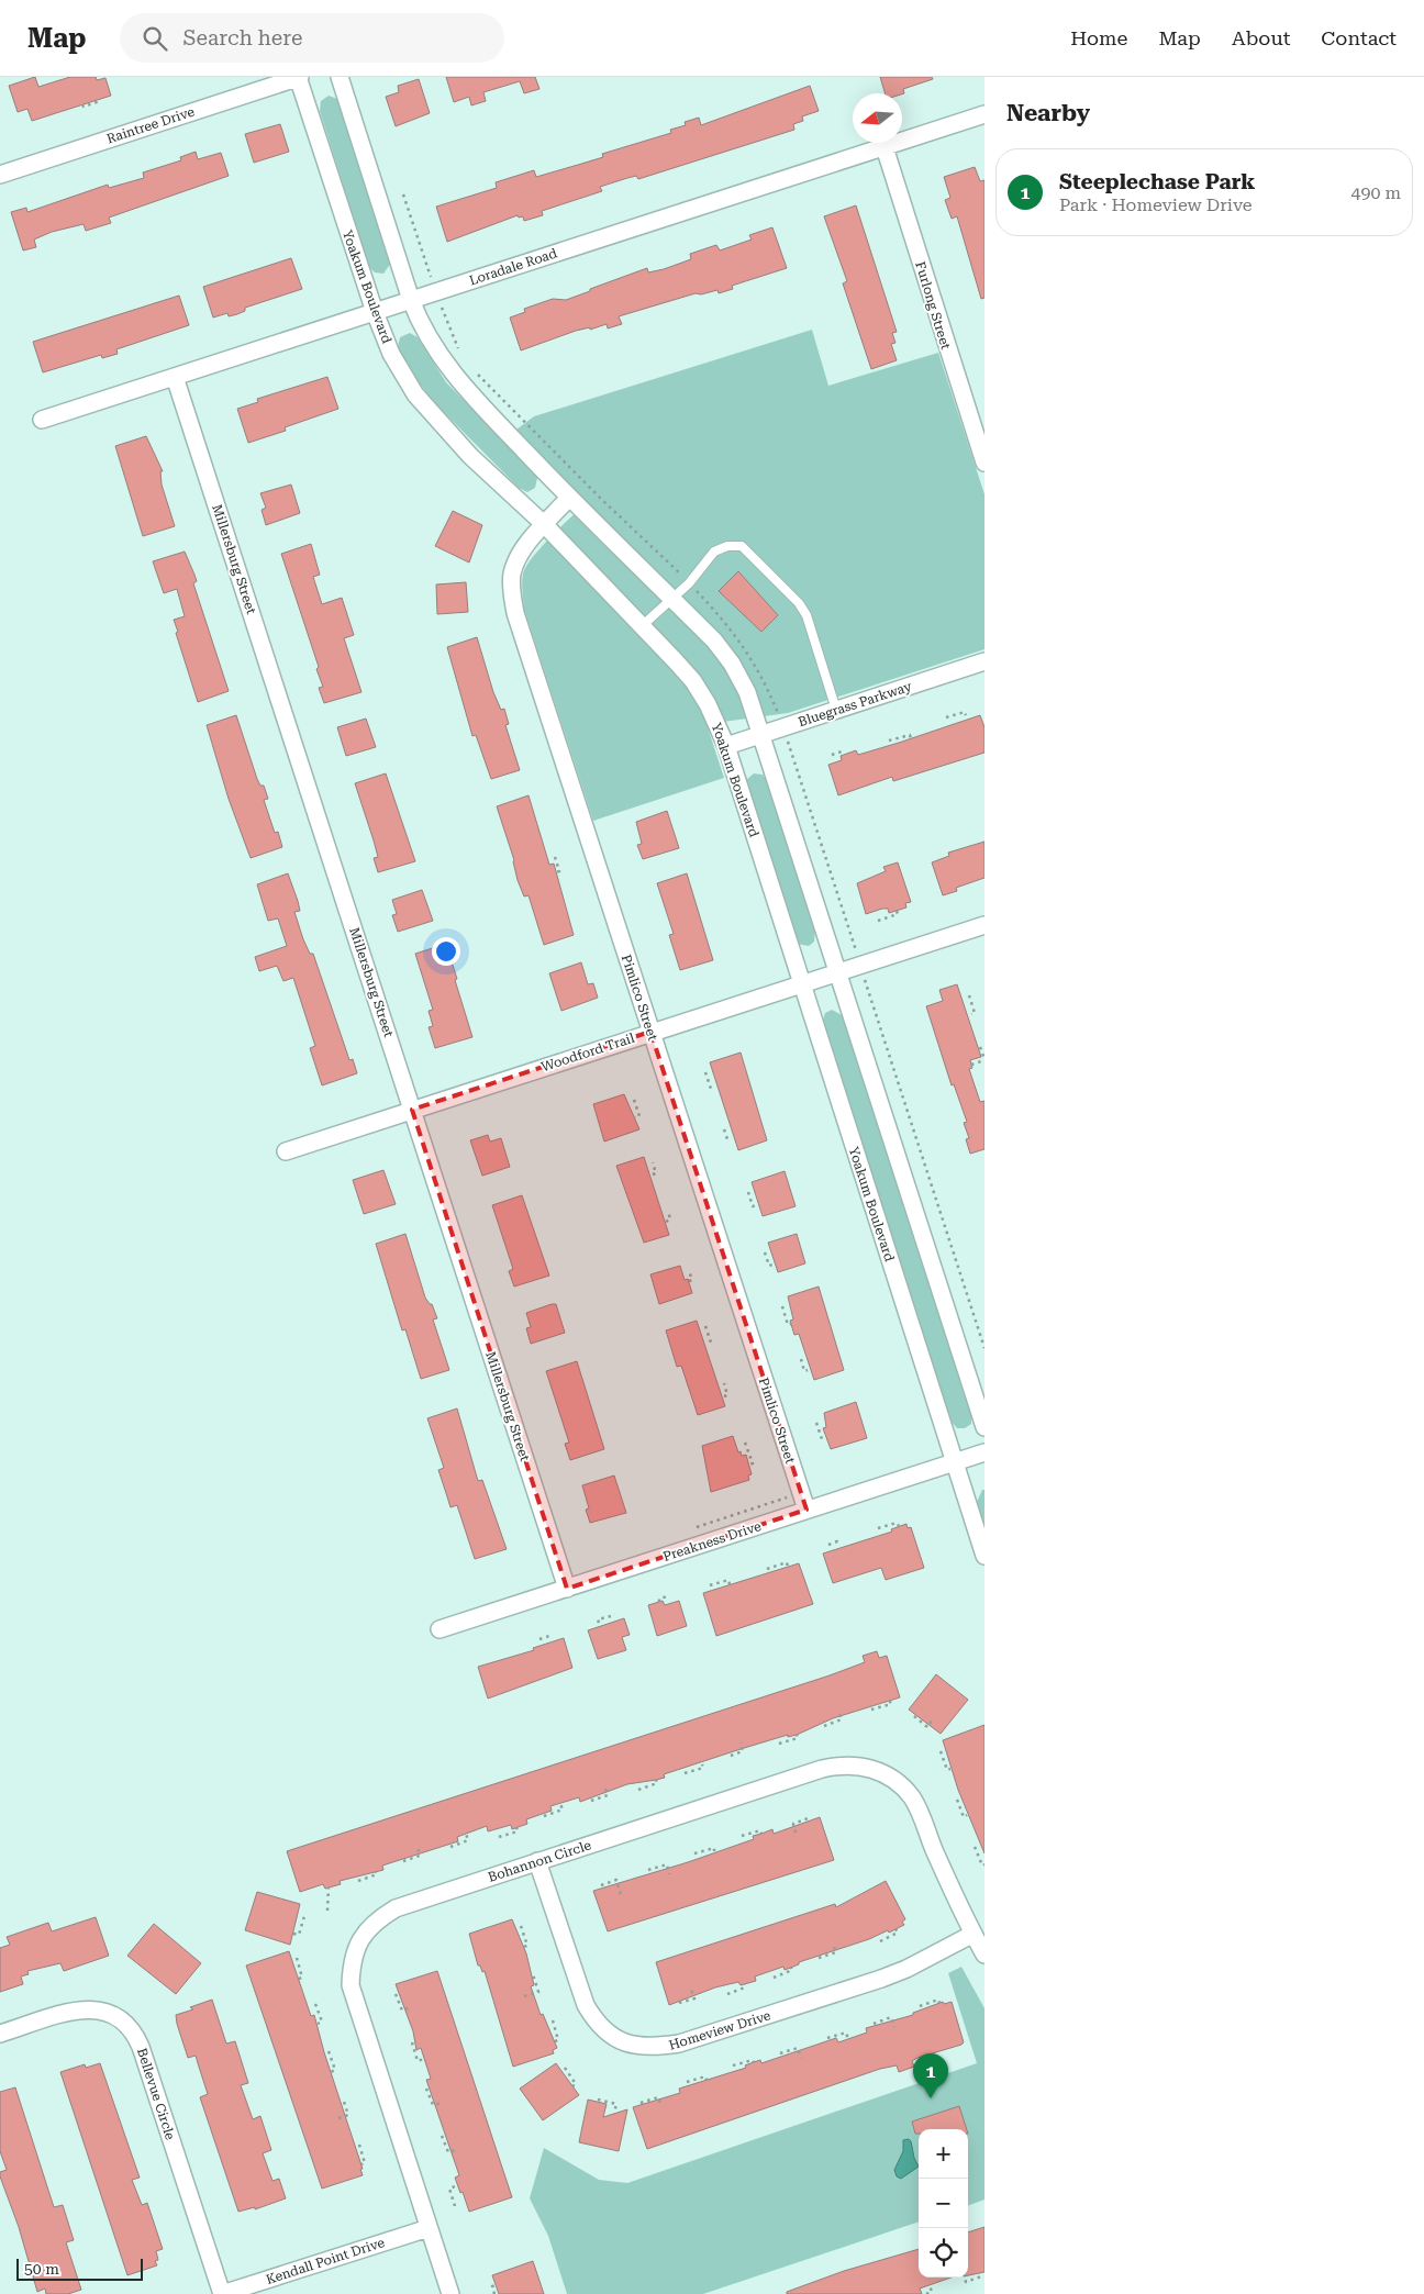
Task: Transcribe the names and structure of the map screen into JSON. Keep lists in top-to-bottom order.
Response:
{
  "streets": {
    "street": [
      "Raintree Drive",
      "Loradale Road",
      "Yoakum Boulevard",
      "Furlong Street",
      "Millersburg Street",
      "Bluegrass Parkway",
      "Pimlico Street",
      "Woodford Trail",
      "Preakness Drive",
      "Bohannon Circle",
      "Homeview Drive",
      "Bellevue Circle",
      "Kendall Point Drive"
    ]
  },
  "crossings": [
    ["Raintree Drive", "Yoakum Boulevard"],
    ["Loradale Road", "Yoakum Boulevard"],
    ["Loradale Road", "Furlong Street"],
    ["Loradale Road", "Millersburg Street"],
    ["Yoakum Boulevard", "Bluegrass Parkway"],
    ["Yoakum Boulevard", "Pimlico Street"],
    ["Yoakum Boulevard", "Woodford Trail"],
    ["Yoakum Boulevard", "Preakness Drive"],
    ["Millersburg Street", "Woodford Trail"],
    ["Millersburg Street", "Preakness Drive"],
    ["Pimlico Street", "Woodford Trail"],
    ["Pimlico Street", "Preakness Drive"],
    ["Bohannon Circle", "Homeview Drive"],
    ["Bohannon Circle", "Kendall Point Drive"],
    ["Bellevue Circle", "Kendall Point Drive"]
  ],
  "scale_bar": "50 m",
  "north": "left",
  "page": {
    "header": "Map",
    "search": "Search here",
    "nav": [
      "Home",
      "Map",
      "About",
      "Contact"
    ],
    "heading": "Nearby",
    "list": [
      {
        "mark": "1",
        "name": "Steeplechase Park",
        "note": "Park · Homeview Drive",
        "value": "490 m"
      }
    ],
    "pins": "1",
    "map_buttons": ["+", "−"],
    "scale": "50 m"
  }
}
